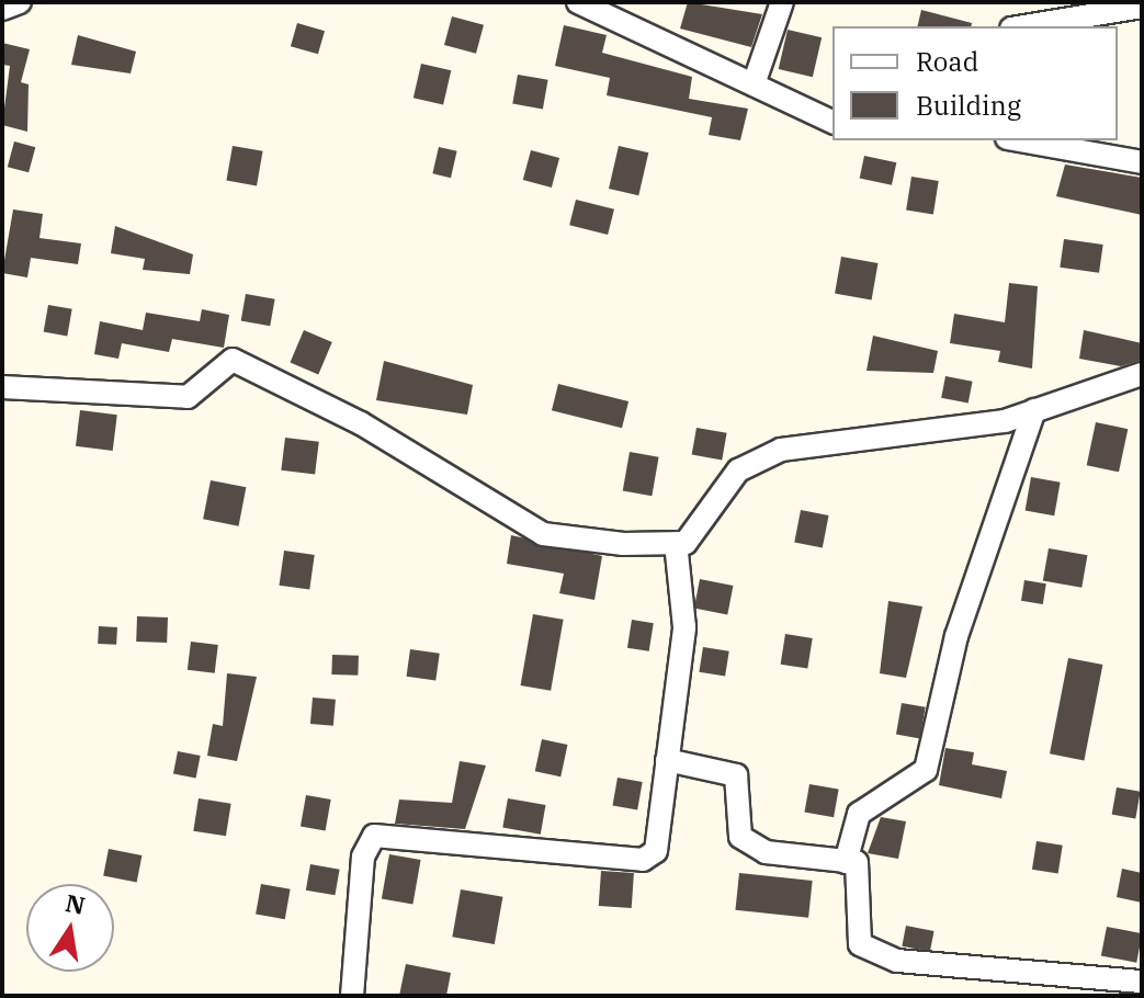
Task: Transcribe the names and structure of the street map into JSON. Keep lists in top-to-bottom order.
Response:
{
  "legend": ["Road", "Building"],
  "north": "top"
}
